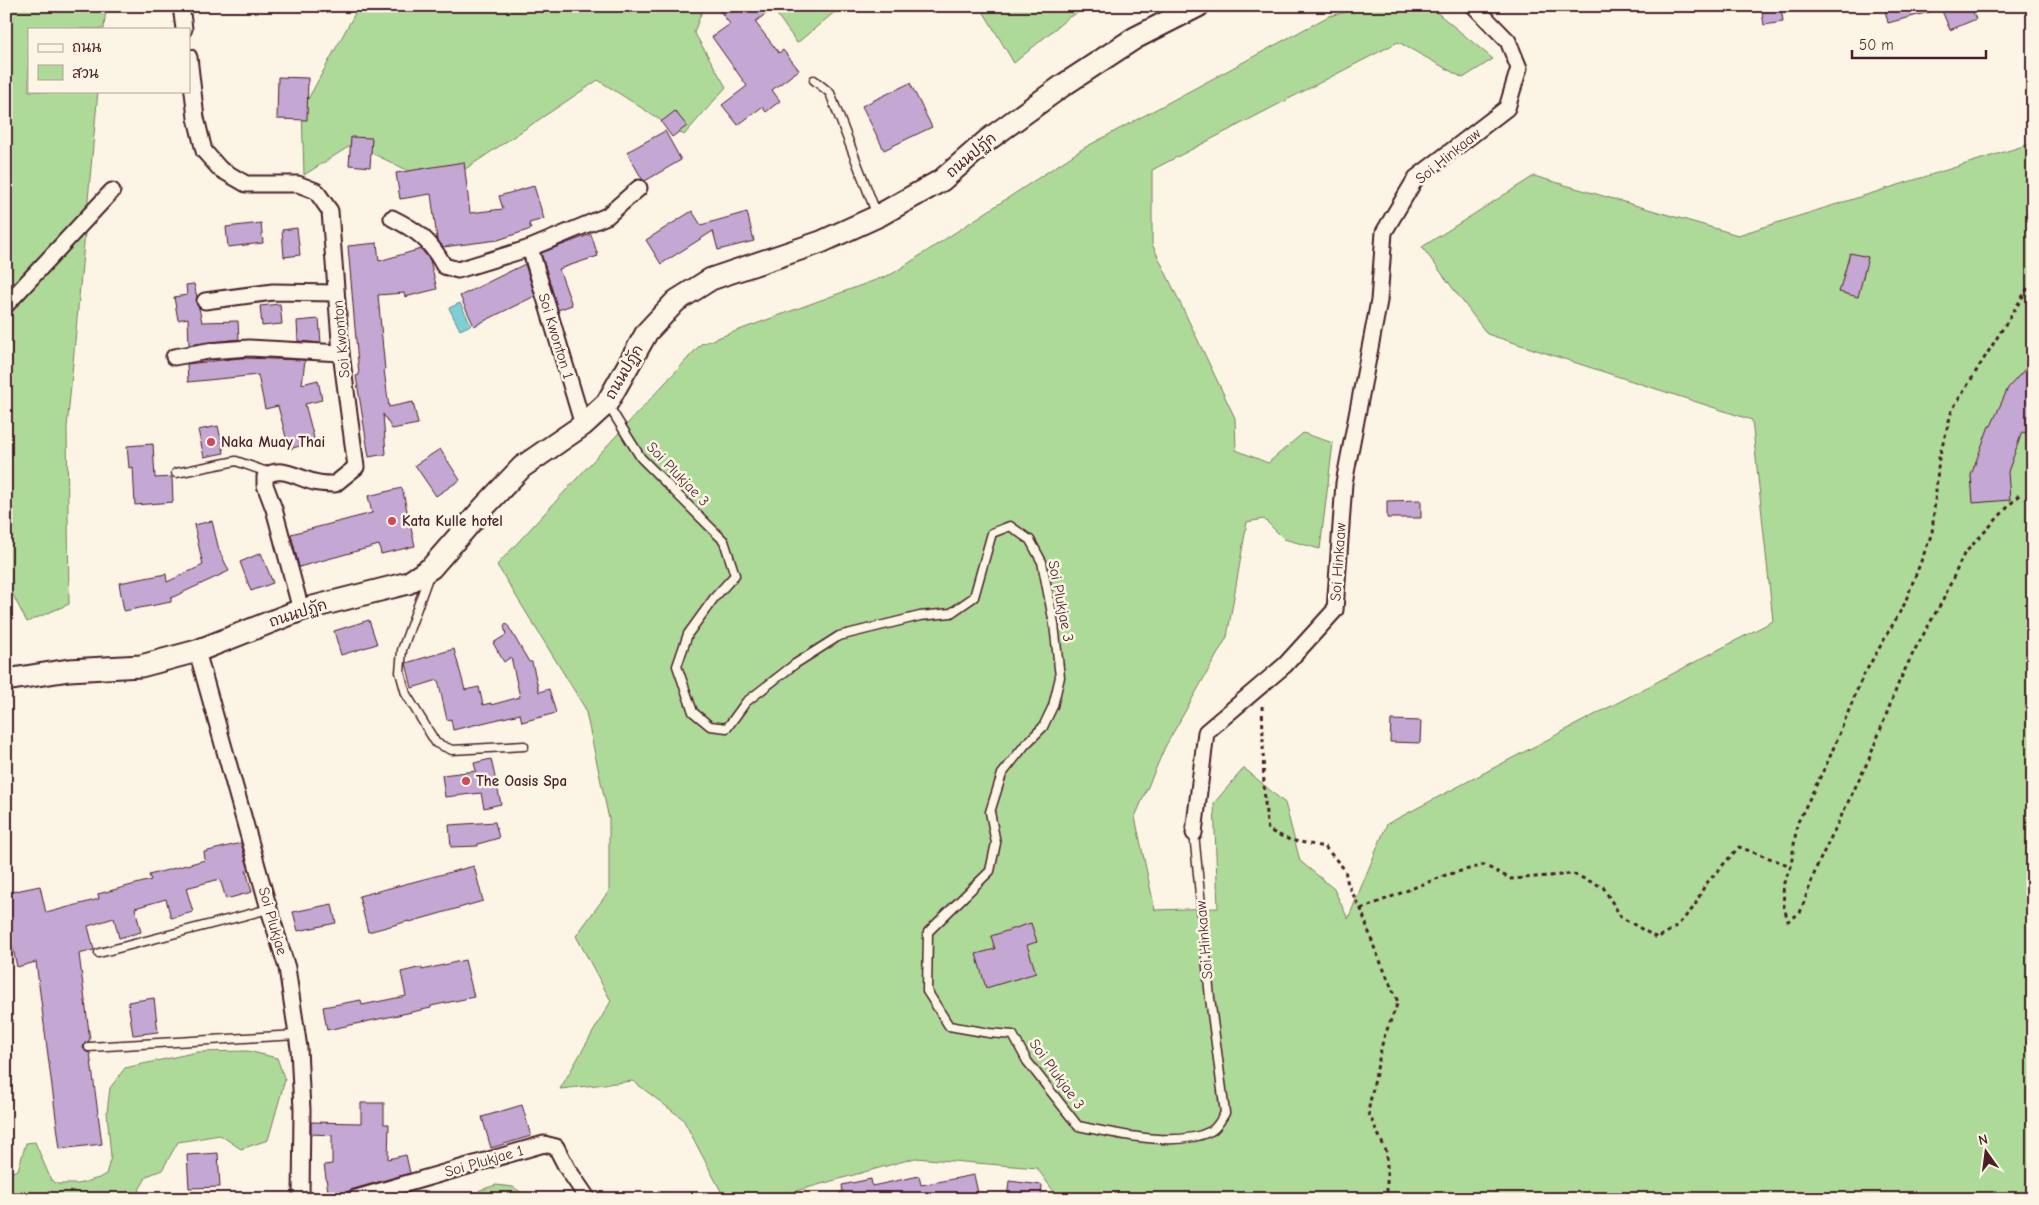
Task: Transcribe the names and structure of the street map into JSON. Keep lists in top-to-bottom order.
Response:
{
  "streets": {
    "main road": ["ถนนปฏัก"],
    "street": [
      "Soi Hinkaaw",
      "Soi Kwonton 1",
      "Soi Kwonton",
      "Soi Plukjae",
      "Soi Plukjae 1"
    ],
    "lane": ["Soi Plukjae 3"]
  },
  "crossings": [
    ["ถนนปฏัก", "Soi Kwonton 1"],
    ["ถนนปฏัก", "Soi Plukjae 3"],
    ["ถนนปฏัก", "Soi Plukjae"],
    ["Soi Hinkaaw", "Soi Plukjae 3"]
  ],
  "places": ["Naka Muay Thai", "Kata Kulle hotel", "The Oasis Spa"],
  "legend": ["ถนน", "สวน"],
  "scale_bar": "50 m",
  "north": "top"
}
